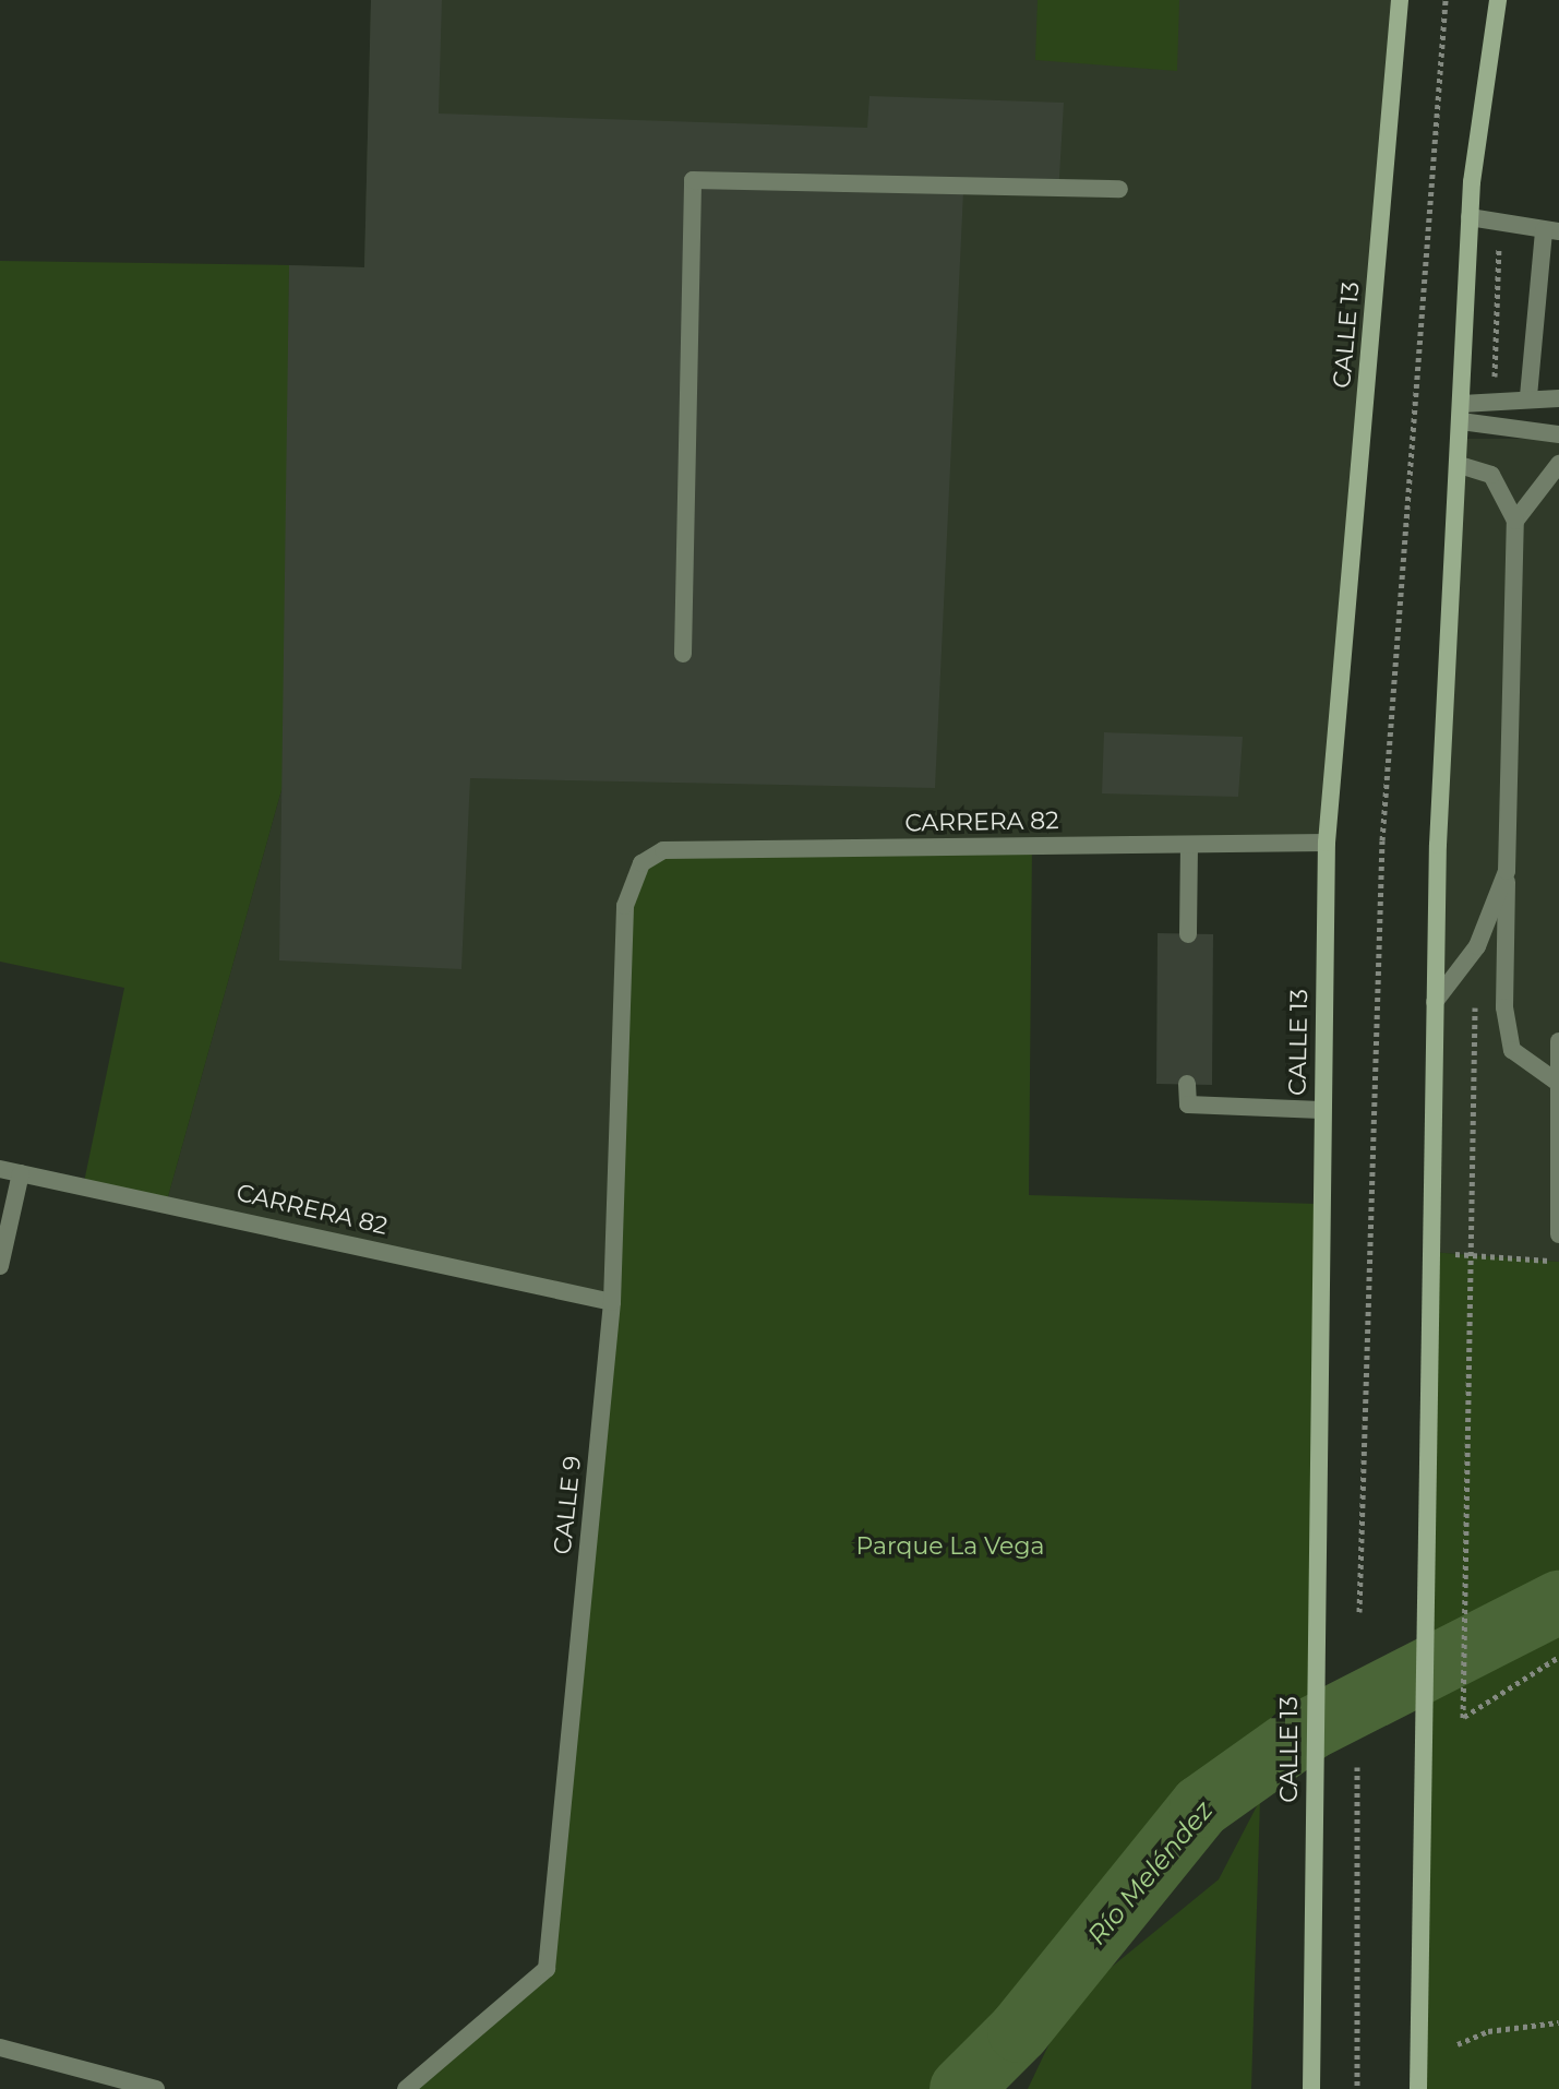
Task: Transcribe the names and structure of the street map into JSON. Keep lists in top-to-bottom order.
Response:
{
  "streets": {
    "main road": ["CALLE 13"],
    "street": ["CARRERA 82", "CALLE 9"]
  },
  "crossings": [
    ["CALLE 13", "CARRERA 82"],
    ["CARRERA 82", "CALLE 9"]
  ],
  "water": ["Río Meléndez"],
  "parks": ["Parque La Vega"]
}
